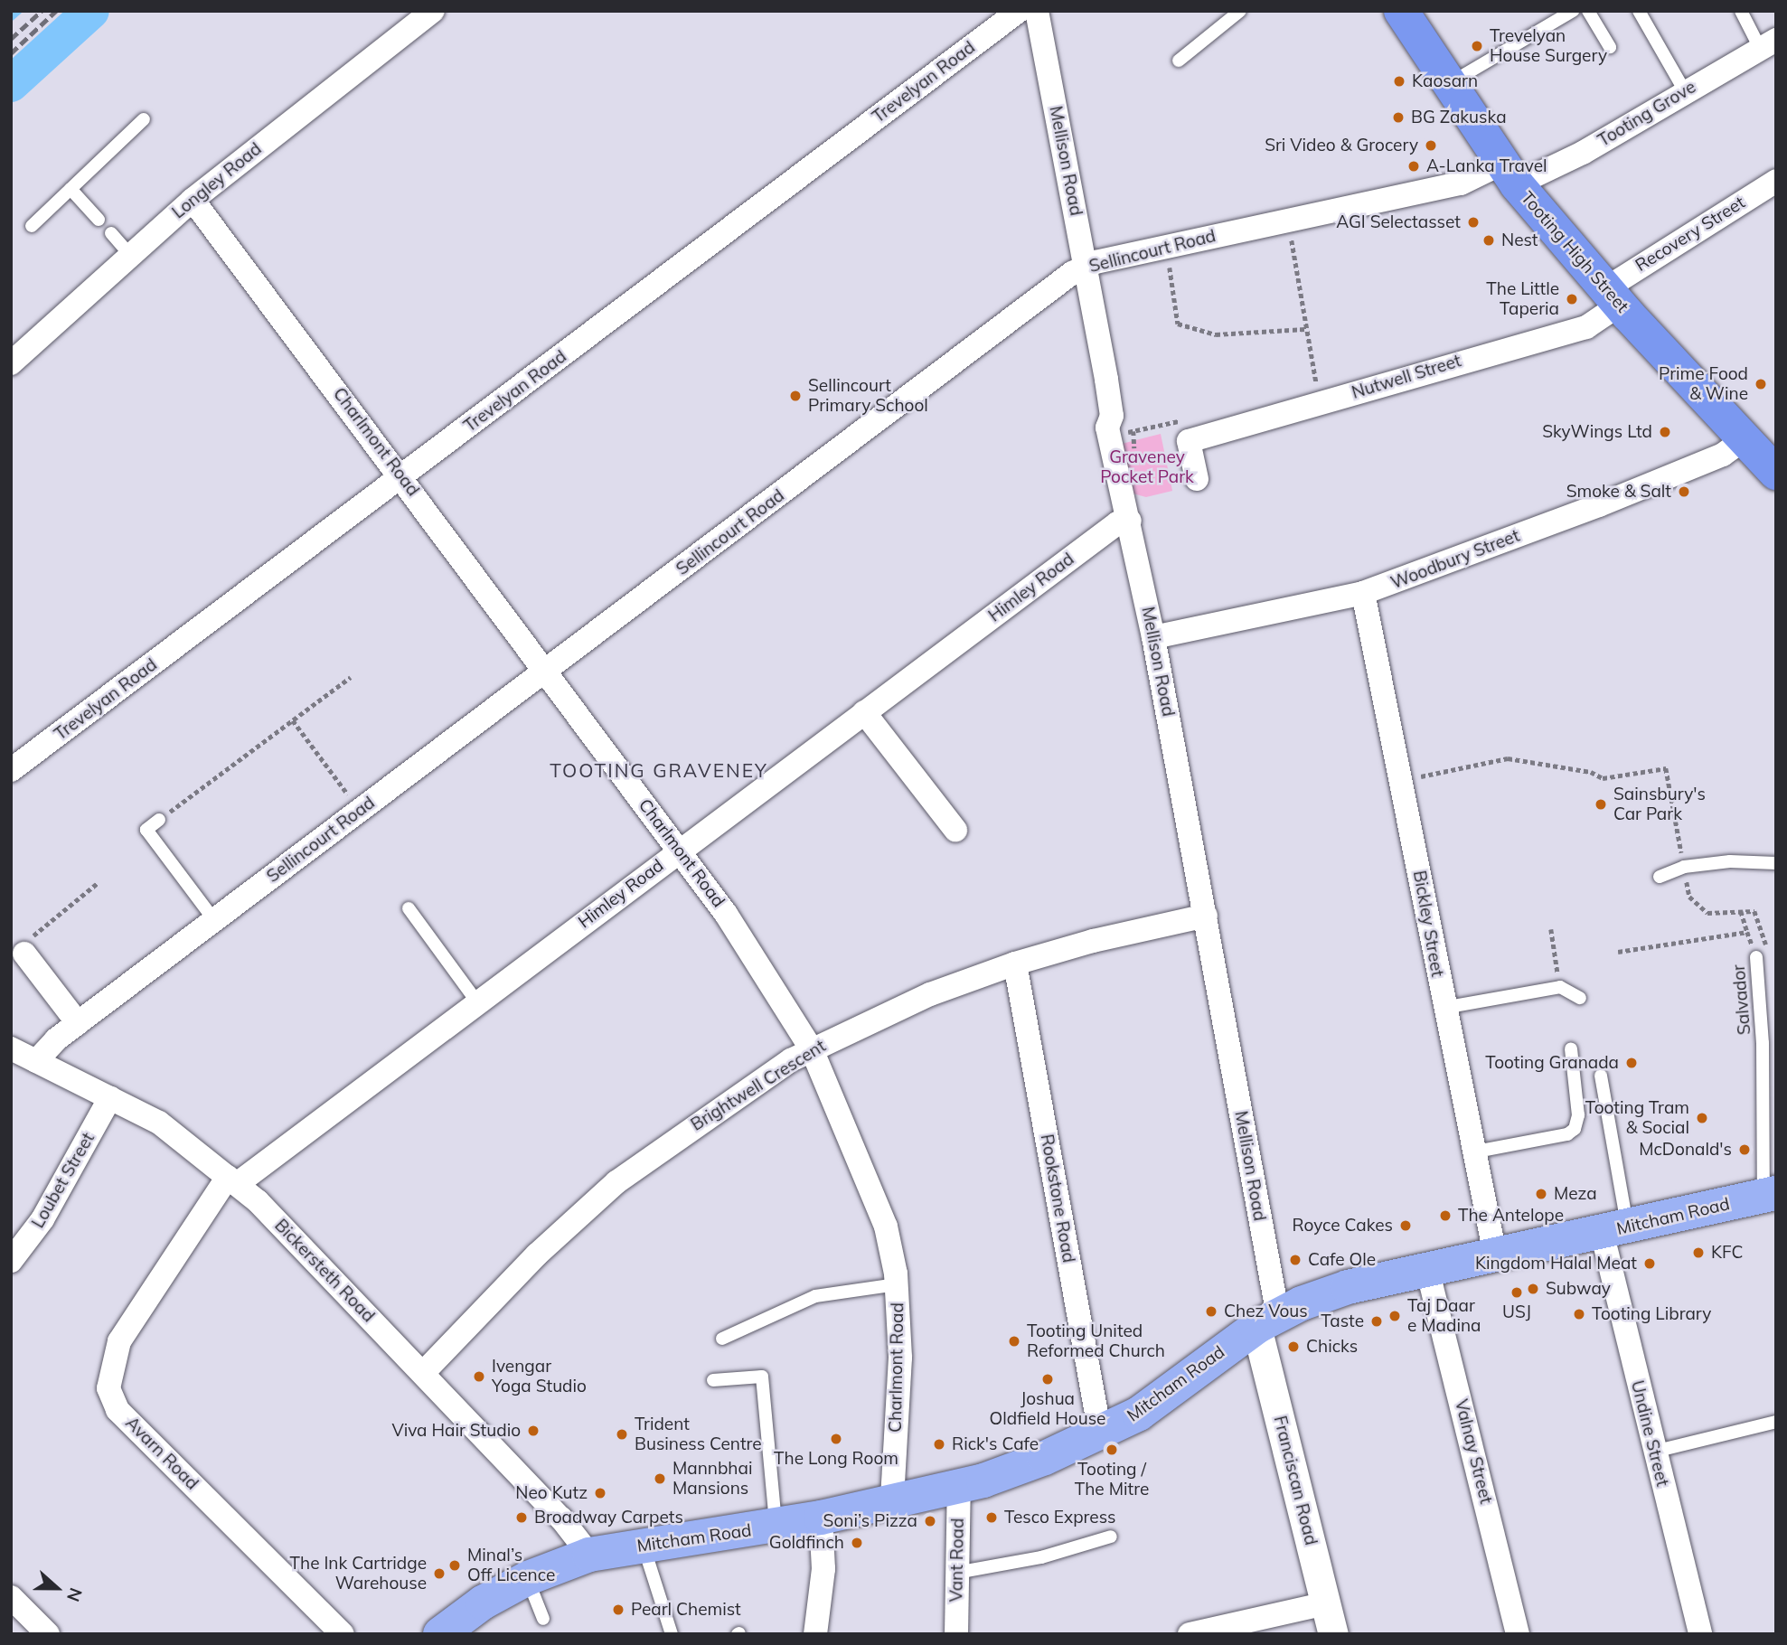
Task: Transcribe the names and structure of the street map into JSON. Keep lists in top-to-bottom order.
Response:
{
  "streets": {
    "highway": ["Tooting High Street"],
    "main road": ["Mitcham Road"],
    "street": [
      "Trevelyan Road",
      "Tooting Grove",
      "Mellison Road",
      "Longley Road",
      "Recovery Street",
      "Sellincourt Road",
      "Nutwell Street",
      "Charlmont Road",
      "Woodbury Street",
      "Himley Road",
      "Bickley Street",
      "Brightwell Crescent",
      "Loubet Street",
      "Rookstone Road",
      "Bickersteth Road",
      "Undine Street",
      "Valnay Street",
      "Avarn Road",
      "Franciscan Road",
      "Vant Road"
    ],
    "lane": ["Salvador"]
  },
  "crossings": [
    ["Trevelyan Road", "Charlmont Road"],
    ["Tooting Grove", "Sellincourt Road"],
    ["Tooting Grove", "Tooting High Street"],
    ["Mellison Road", "Sellincourt Road"],
    ["Mellison Road", "Woodbury Street"],
    ["Mellison Road", "Himley Road"],
    ["Mellison Road", "Brightwell Crescent"],
    ["Mellison Road", "Mitcham Road"],
    ["Mellison Road", "Franciscan Road"],
    ["Longley Road", "Charlmont Road"],
    ["Recovery Street", "Tooting High Street"],
    ["Recovery Street", "Nutwell Street"],
    ["Sellincourt Road", "Tooting High Street"],
    ["Sellincourt Road", "Charlmont Road"],
    ["Sellincourt Road", "Bickersteth Road"],
    ["Tooting High Street", "Nutwell Street"],
    ["Tooting High Street", "Woodbury Street"],
    ["Charlmont Road", "Himley Road"],
    ["Charlmont Road", "Brightwell Crescent"],
    ["Charlmont Road", "Mitcham Road"],
    ["Woodbury Street", "Bickley Street"],
    ["Himley Road", "Bickersteth Road"],
    ["Himley Road", "Avarn Road"],
    ["Bickley Street", "Mitcham Road"],
    ["Salvador", "Mitcham Road"],
    ["Brightwell Crescent", "Rookstone Road"],
    ["Brightwell Crescent", "Bickersteth Road"],
    ["Loubet Street", "Bickersteth Road"],
    ["Rookstone Road", "Mitcham Road"],
    ["Mitcham Road", "Bickersteth Road"],
    ["Mitcham Road", "Undine Street"],
    ["Mitcham Road", "Valnay Street"],
    ["Mitcham Road", "Franciscan Road"],
    ["Mitcham Road", "Vant Road"],
    ["Bickersteth Road", "Avarn Road"]
  ],
  "districts": ["TOOTING GRAVENEY"],
  "parks": ["Graveney Pocket Park"],
  "places": [
    "Trevelyan House Surgery",
    "Kaosarn",
    "BG Zakuska",
    "Sri Video & Grocery",
    "A-Lanka Travel",
    "AGI Selectasset",
    "Nest",
    "The Little Taperia",
    "Prime Food & Wine",
    "Sellincourt Primary School",
    "SkyWings Ltd",
    "Smoke & Salt",
    "Sainsbury's Car Park",
    "Tooting Granada",
    "Tooting Tram & Social",
    "McDonald's",
    "Meza",
    "The Antelope",
    "Royce Cakes",
    "KFC",
    "Cafe Ole",
    "Kingdom Halal Meat",
    "Subway",
    "USJ",
    "Chez Vous",
    "Tooting Library",
    "Taj Daar e Madina",
    "Taste",
    "Tooting United Reformed Church",
    "Chicks",
    "Ivengar Yoga Studio",
    "Joshua Oldfield House",
    "Viva Hair Studio",
    "Trident Business Centre",
    "The Long Room",
    "Rick's Cafe",
    "Tooting / The Mitre",
    "Mannbhai Mansions",
    "Neo Kutz",
    "Broadway Carpets",
    "Tesco Express",
    "Soni’s Pizza",
    "Goldfinch",
    "Minal’s Off Licence",
    "The Ink Cartridge Warehouse",
    "Pearl Chemist"
  ],
  "north": "right"
}
